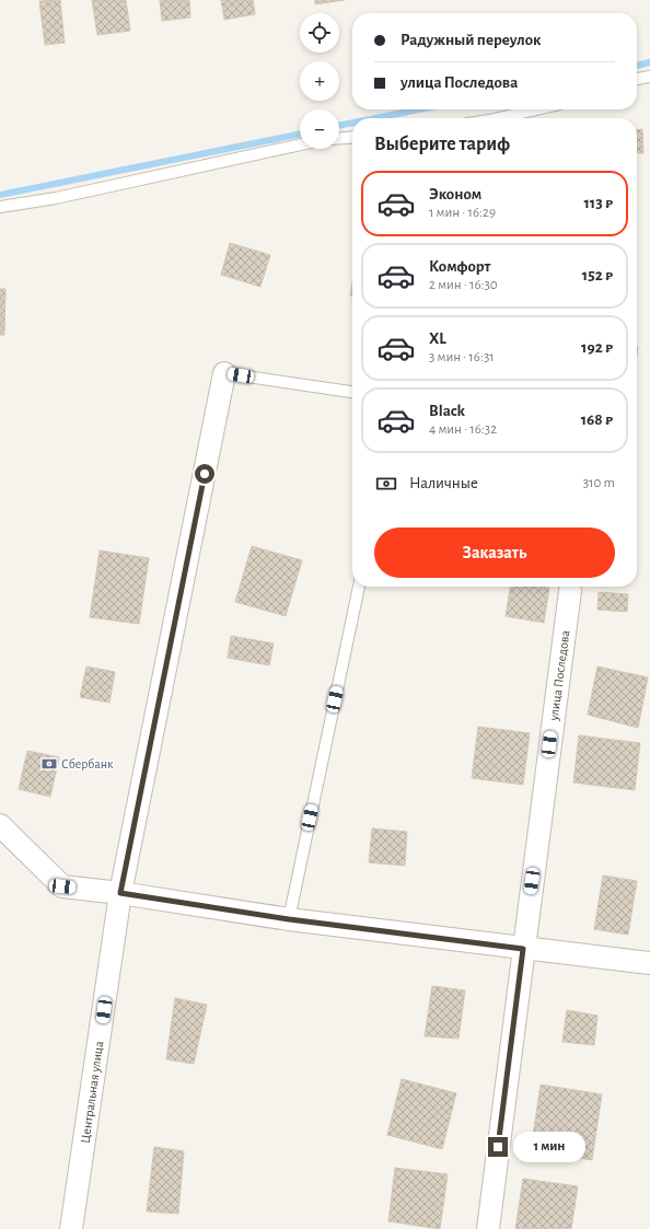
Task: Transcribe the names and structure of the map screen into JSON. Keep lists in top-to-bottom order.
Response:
{
  "streets": {
    "street": ["улица Последова", "Центральная улица"]
  },
  "places": {
    "bank": ["Сбербанк"]
  },
  "page": {
    "map_buttons": ["+", "−"],
    "banner": ["Радужный переулок", "улица Последова"],
    "heading": "Выберите тариф",
    "list": [
      {
        "name": "Эконом",
        "note": "1 мин · 16:29",
        "value": "113 ₽"
      },
      {
        "name": "Комфорт",
        "note": "2 мин · 16:30",
        "value": "152 ₽"
      },
      {
        "name": "XL",
        "note": "3 мин · 16:31",
        "value": "192 ₽"
      },
      {
        "name": "Black",
        "note": "4 мин · 16:32",
        "value": "168 ₽"
      }
    ],
    "pay": ["Наличные", "310 m"],
    "buttons": "Заказать",
    "bubble": "1 мин"
  }
}
